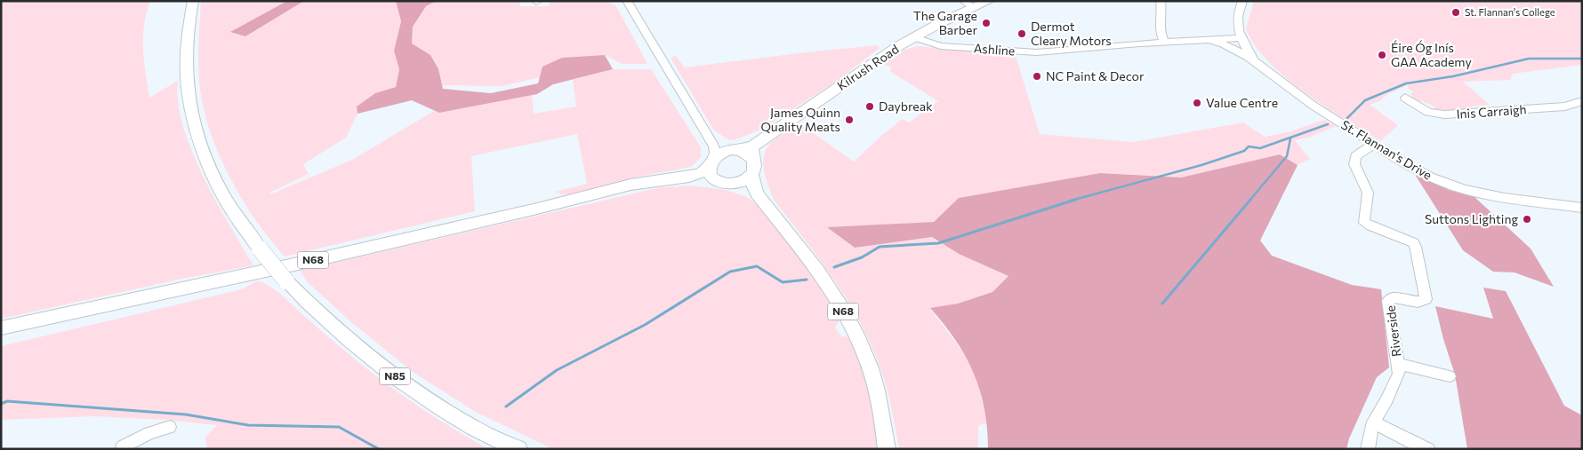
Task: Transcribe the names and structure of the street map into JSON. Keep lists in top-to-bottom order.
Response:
{
  "streets": {
    "main road": ["Kilrush Road", "N68", "N85"],
    "street": [
      "Ashline",
      "Inis Carraigh",
      "St. Flannan's Drive",
      "Riverside"
    ]
  },
  "crossings": [
    ["Ashline", "Kilrush Road"],
    ["Kilrush Road", "N68"],
    ["St. Flannan's Drive", "Riverside"]
  ],
  "places": [
    "St. Flannan's College",
    "The Garage Barber",
    "Dermot Cleary Motors",
    "Éire Óg Inís GAA Academy",
    "NC Paint & Decor",
    "Value Centre",
    "Daybreak",
    "James Quinn Quality Meats",
    "Suttons Lighting"
  ]
}
